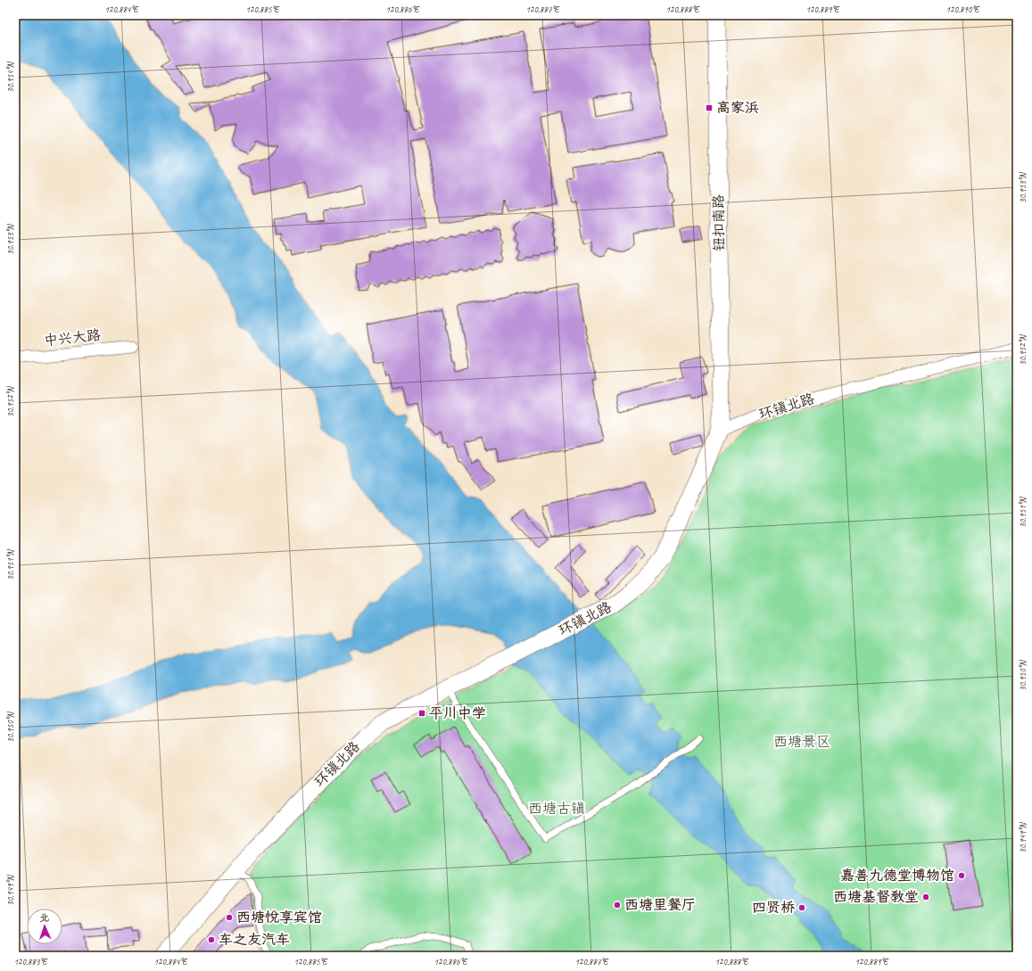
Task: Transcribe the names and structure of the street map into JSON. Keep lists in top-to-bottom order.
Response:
{
  "streets": {
    "street": ["钮扣南路", "中兴大路", "环镇北路"]
  },
  "crossings": [
    ["钮扣南路", "环镇北路"]
  ],
  "parks": ["西塘景区", "西塘古镇"],
  "places": {
    "transit": ["高家浜", "平川中学"],
    "other": [
      "嘉善九德堂博物馆",
      "西塘基督教堂",
      "西塘里餐厅",
      "四贤桥",
      "西塘悦享宾馆",
      "车之友汽车"
    ]
  },
  "north": "top",
  "coordinates": [
    "120.884°E",
    "120.885°E",
    "120.886°E",
    "120.887°E",
    "120.888°E",
    "120.889°E",
    "120.890°E",
    "30.954°N",
    "30.953°N",
    "30.952°N",
    "30.951°N",
    "30.950°N",
    "30.949°N",
    "120.883°E"
  ]
}
